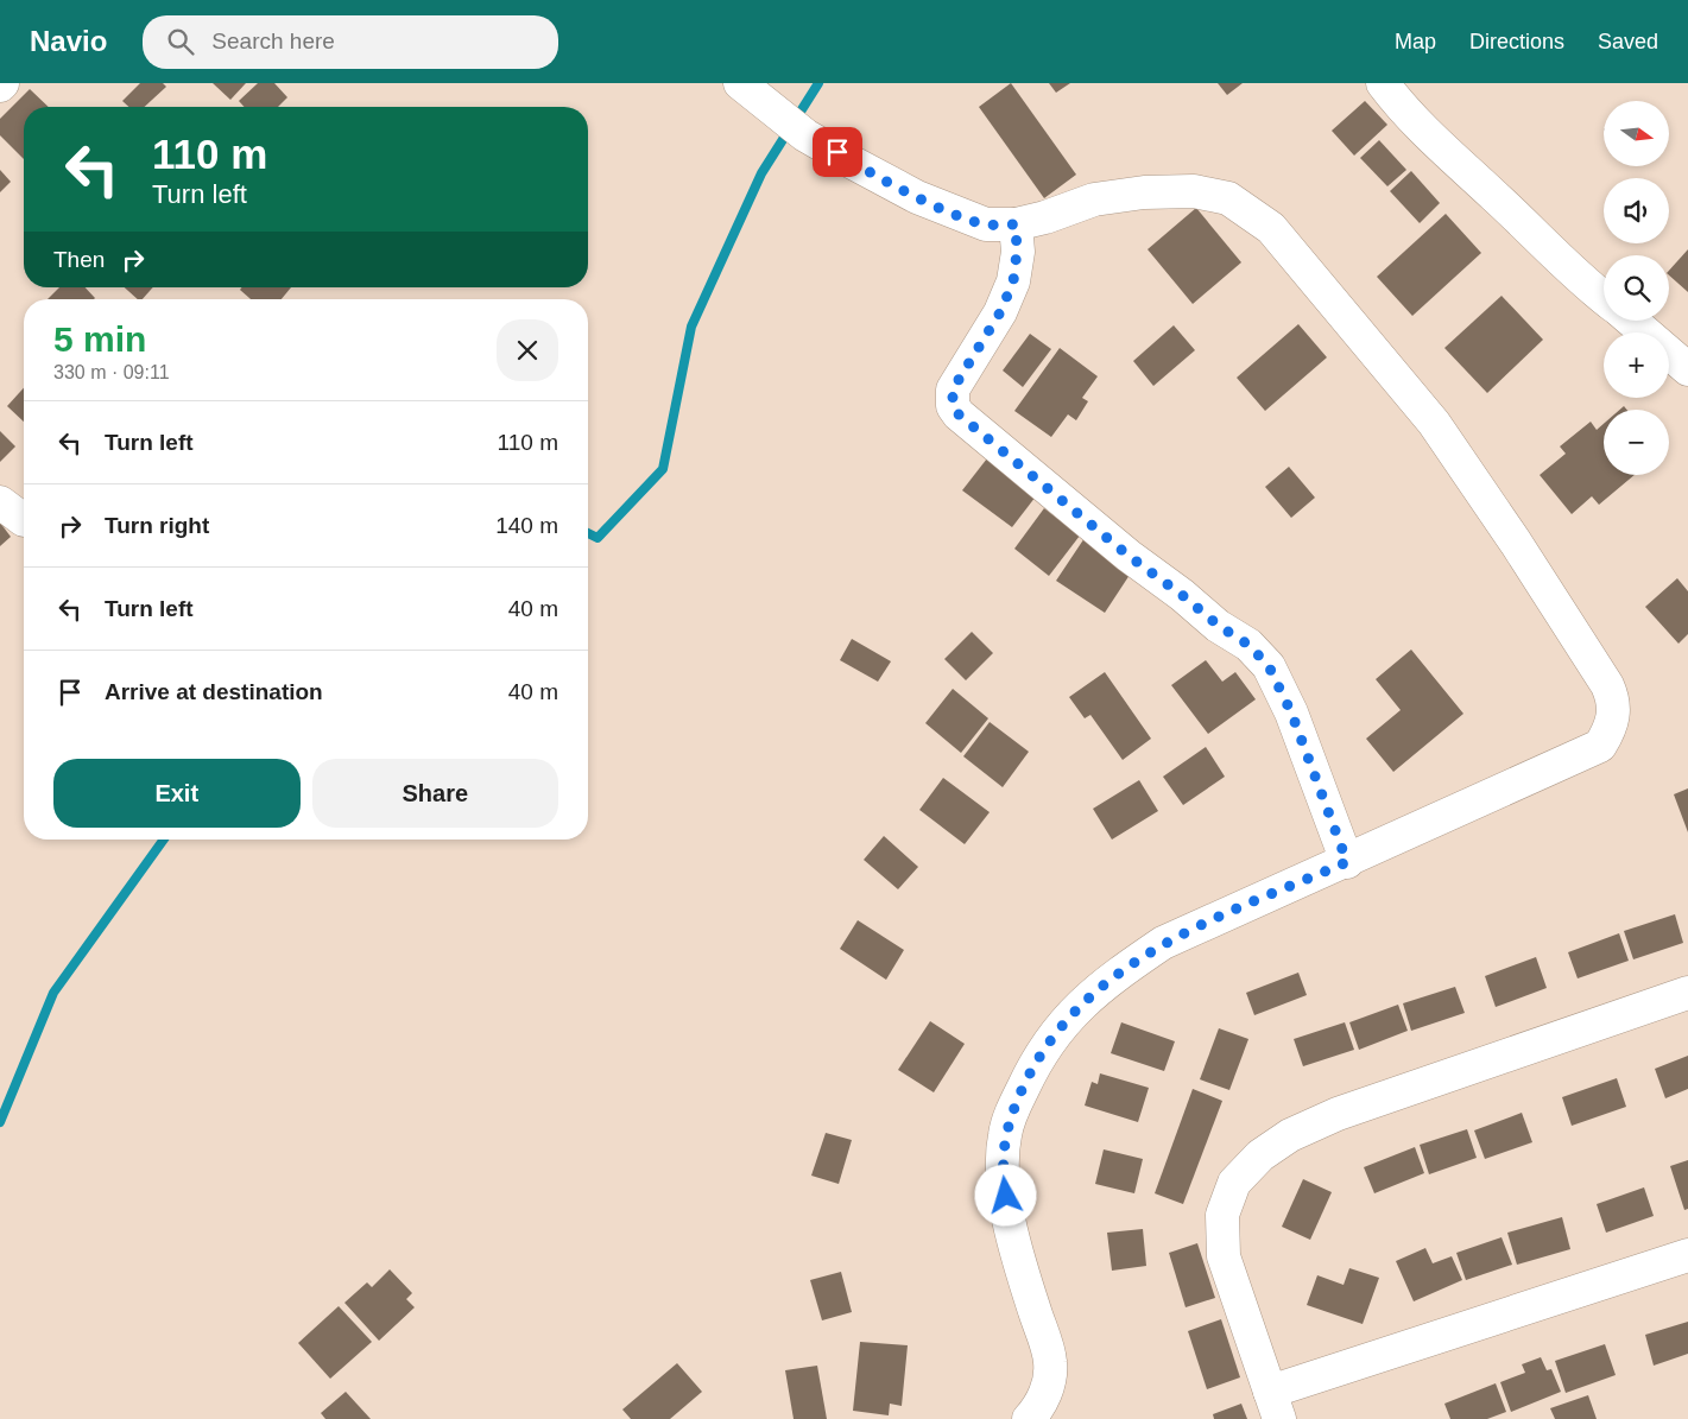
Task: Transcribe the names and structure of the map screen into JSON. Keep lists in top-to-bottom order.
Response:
{
  "north": "right",
  "page": {
    "header": "Navio",
    "search": "Search here",
    "nav": ["Map", "Directions", "Saved"],
    "map_buttons": ["+", "−"],
    "turn": ["110 m", "Turn left"],
    "then": "Then",
    "heading": ["5 min", "330 m · 09:11"],
    "list": [
      {
        "name": "Turn left",
        "value": "110 m"
      },
      {
        "name": "Turn right",
        "value": "140 m"
      },
      {
        "name": "Turn left",
        "value": "40 m"
      },
      {
        "name": "Arrive at destination",
        "value": "40 m"
      }
    ],
    "buttons": ["Exit", "Share"]
  }
}
